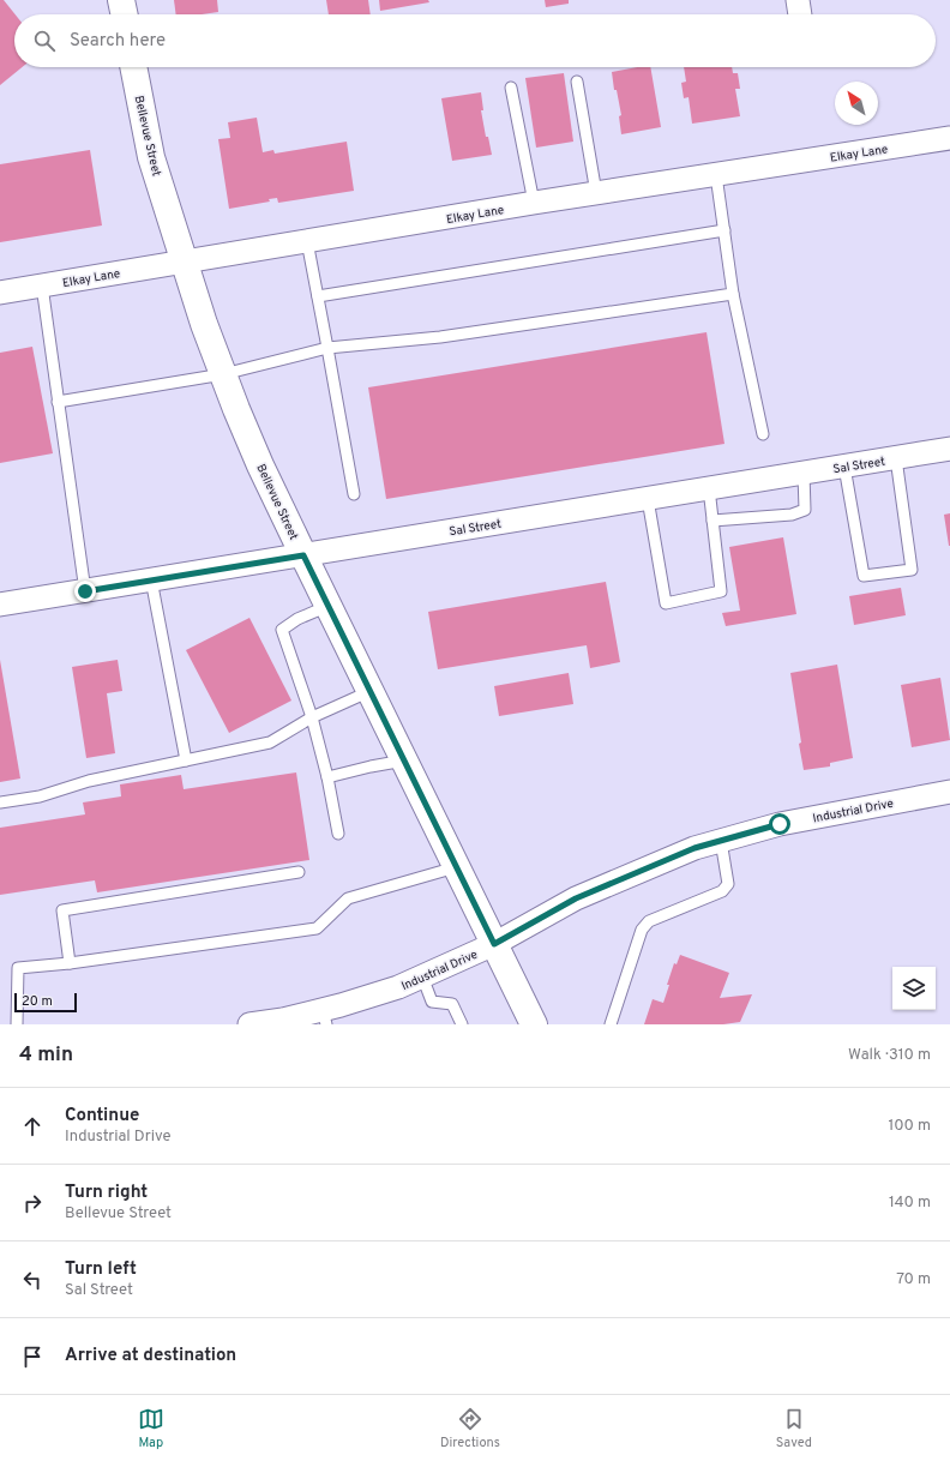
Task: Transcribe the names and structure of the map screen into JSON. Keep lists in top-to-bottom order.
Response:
{
  "streets": {
    "street": [
      "Bellevue Street",
      "Elkay Lane",
      "Sal Street",
      "Industrial Drive"
    ]
  },
  "crossings": [
    ["Bellevue Street", "Elkay Lane"],
    ["Bellevue Street", "Sal Street"],
    ["Bellevue Street", "Industrial Drive"]
  ],
  "scale_bar": "20 m",
  "north": "top left",
  "page": {
    "search": "Search here",
    "scale": "20 m",
    "heading": ["4 min", "Walk · 310 m"],
    "list": [
      ["Continue", "Industrial Drive", "100 m"],
      ["Turn right", "Bellevue Street", "140 m"],
      ["Turn left", "Sal Street", "70 m"],
      "Arrive at destination"
    ],
    "nav": ["Map", "Directions", "Saved"]
  }
}
